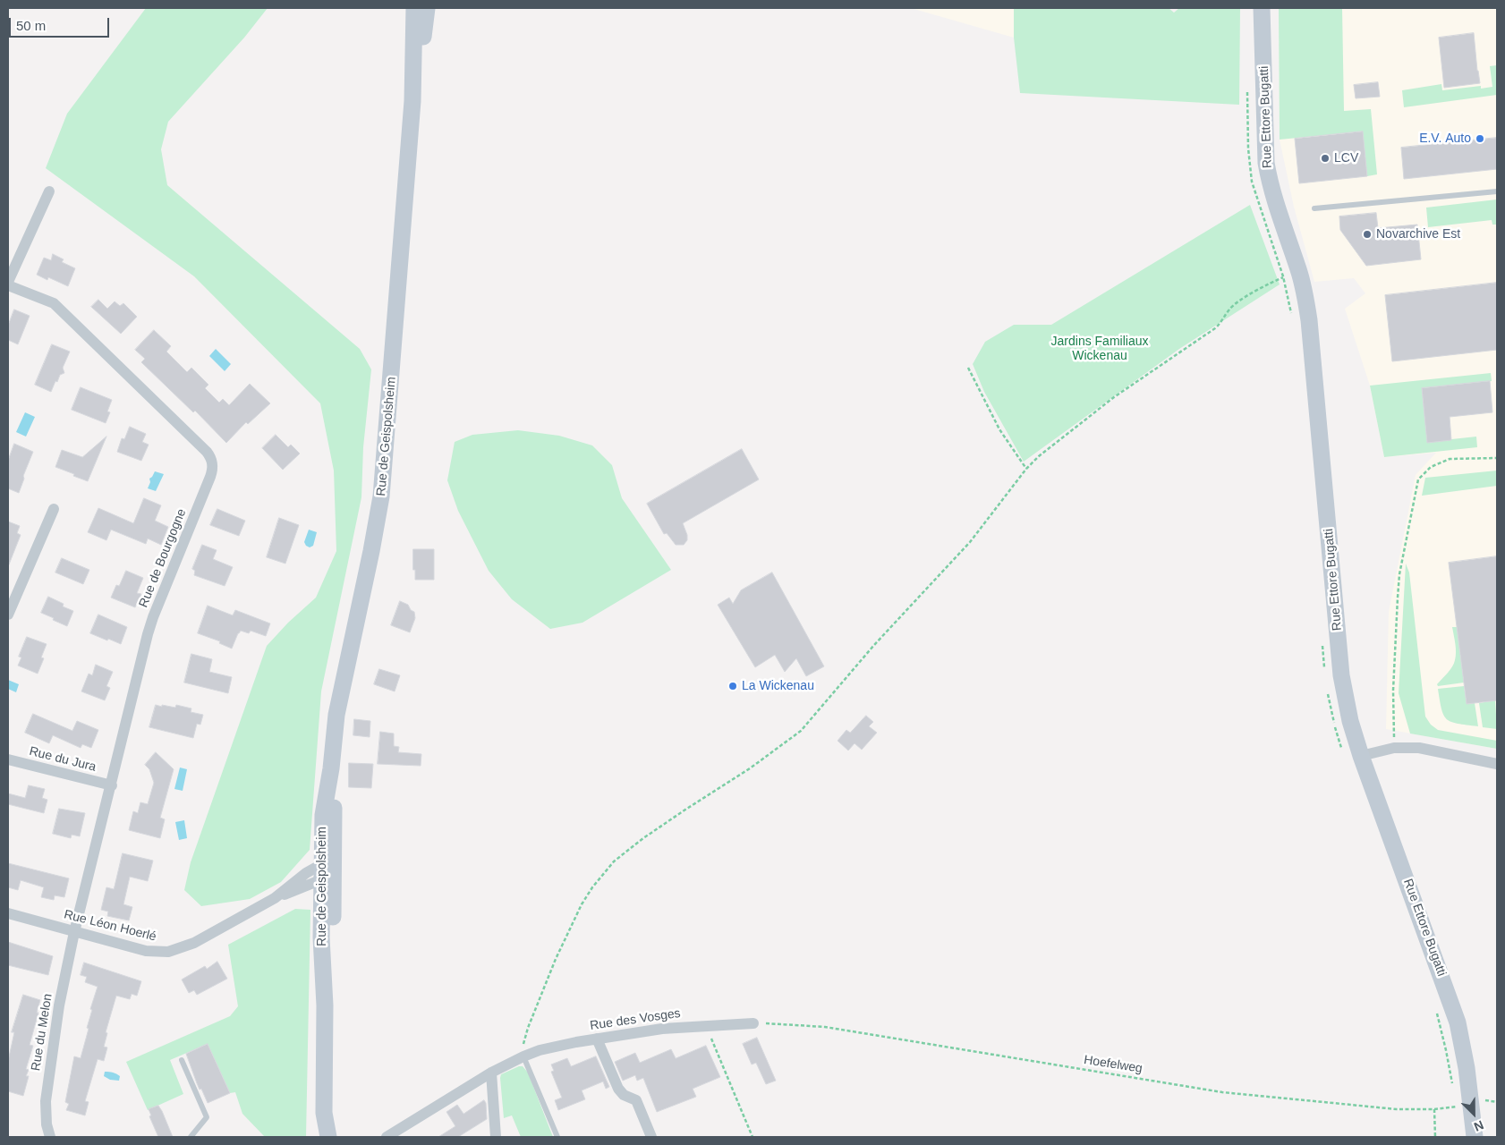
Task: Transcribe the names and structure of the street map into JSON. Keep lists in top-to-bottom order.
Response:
{
  "streets": {
    "main road": ["Rue Ettore Bugatti", "Rue de Geispolsheim"],
    "street": [
      "Rue de Bourgogne",
      "Rue du Jura",
      "Rue Léon Hoerlé",
      "Rue des Vosges",
      "Rue du Melon"
    ],
    "path": ["Hoefelweg"]
  },
  "crossings": [
    ["Rue Ettore Bugatti", "Hoefelweg"],
    ["Rue de Geispolsheim", "Rue Léon Hoerlé"],
    ["Rue de Bourgogne", "Rue du Jura"],
    ["Rue de Bourgogne", "Rue Léon Hoerlé"],
    ["Rue de Bourgogne", "Rue du Melon"],
    ["Rue Léon Hoerlé", "Rue du Melon"],
    ["Rue des Vosges", "Hoefelweg"]
  ],
  "parks": ["Jardins Familiaux Wickenau"],
  "places": [
    "E.V. Auto",
    "LCV",
    "Novarchive Est",
    "La Wickenau"
  ],
  "scale_bar": "50 m",
  "north": "bottom right"
}
